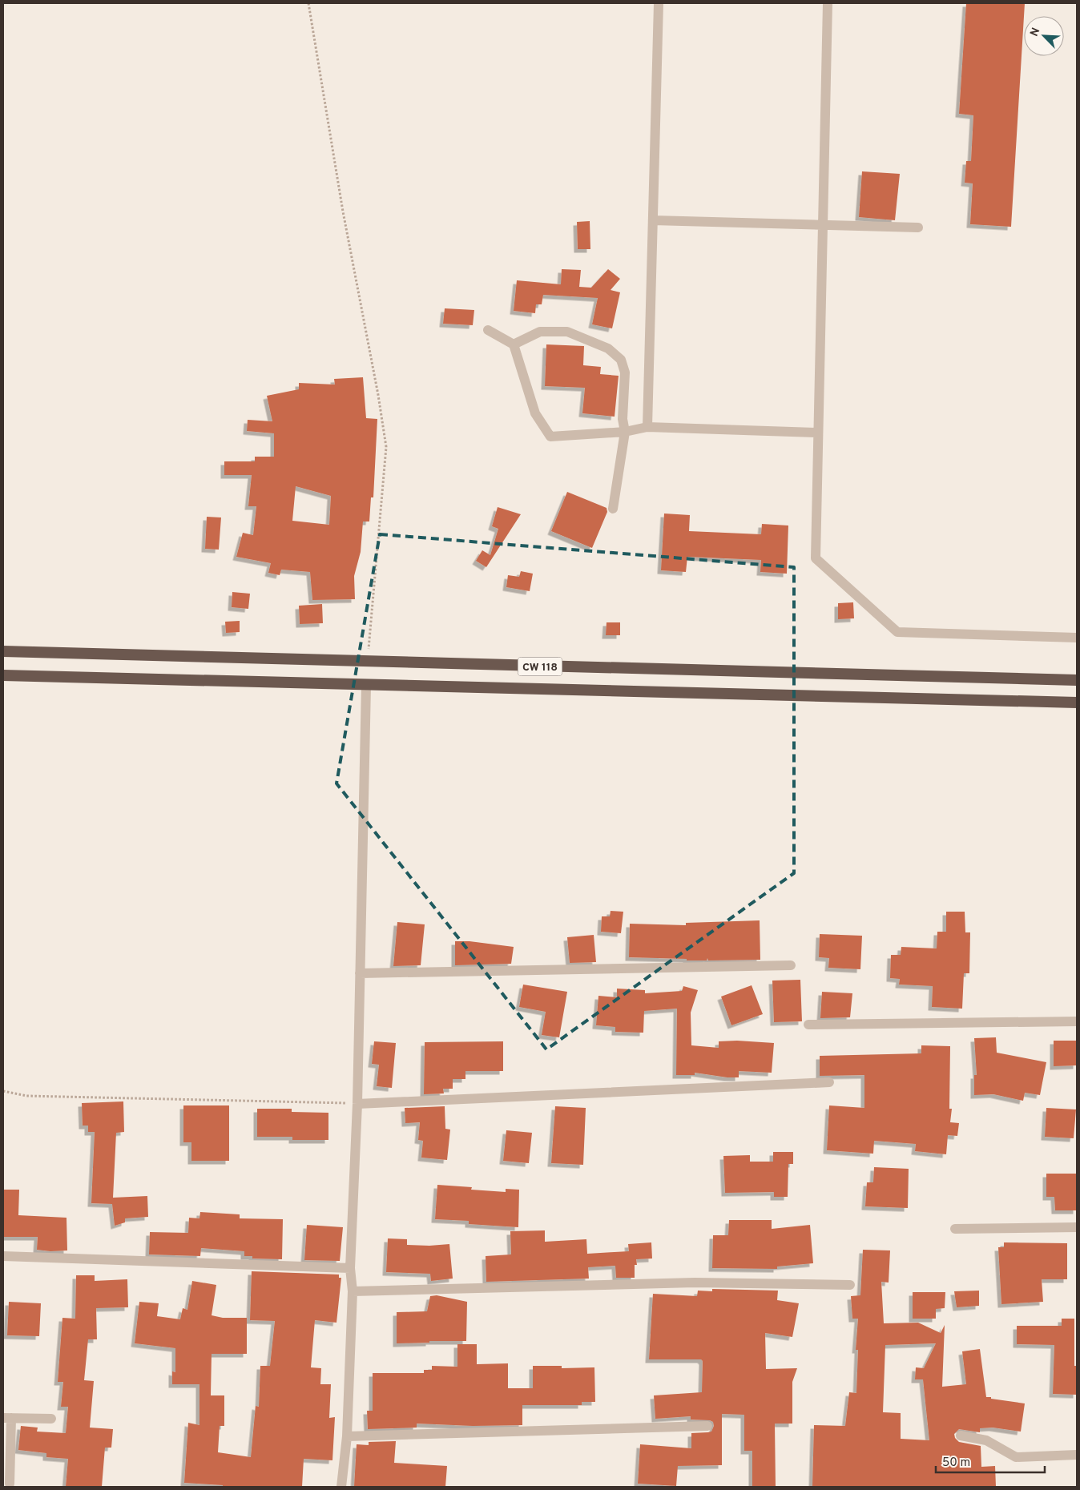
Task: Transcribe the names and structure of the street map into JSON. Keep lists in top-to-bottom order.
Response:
{
  "streets": {
    "highway": ["CW 118"]
  },
  "scale_bar": "50 m",
  "north": "top left"
}
